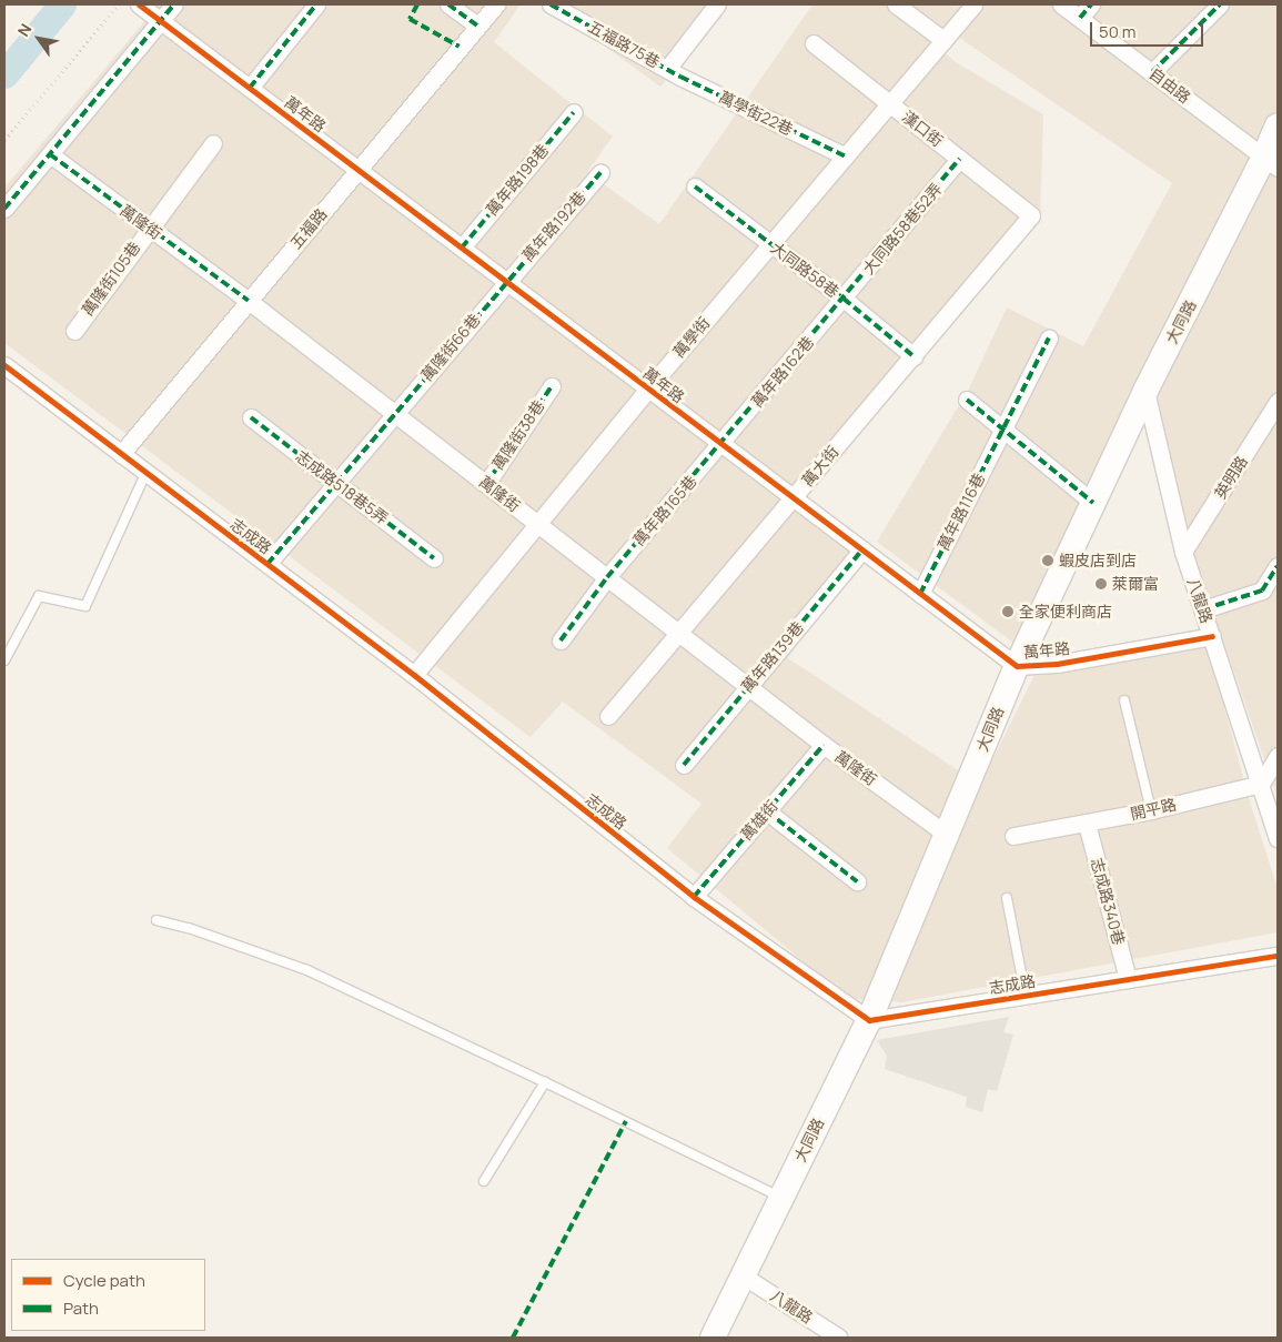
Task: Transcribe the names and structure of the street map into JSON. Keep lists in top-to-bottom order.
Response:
{
  "streets": {
    "main road": ["大同路"],
    "street": [
      "五福路75巷",
      "自由路",
      "萬學街22巷",
      "萬年路",
      "漢口街",
      "萬年路198巷",
      "萬隆街",
      "萬年路192巷",
      "五福路",
      "大同路58巷52弄",
      "大同路58巷",
      "萬隆街105巷",
      "萬學街",
      "萬隆街66巷",
      "萬年路162巷",
      "萬隆街38巷",
      "萬大街",
      "英明路",
      "志成路518巷5弄",
      "萬年路165巷",
      "萬年路116巷",
      "志成路",
      "八龍路",
      "萬年路139巷",
      "開平路",
      "萬雄街",
      "志成路340巷"
    ]
  },
  "crossings": [
    ["五福路75巷", "萬學街22巷"],
    ["自由路", "大同路"],
    ["萬學街22巷", "萬學街"],
    ["萬年路", "萬年路198巷"],
    ["萬年路", "萬年路192巷"],
    ["萬年路", "五福路"],
    ["萬年路", "大同路"],
    ["萬年路", "萬學街"],
    ["萬年路", "萬隆街66巷"],
    ["萬年路", "萬年路162巷"],
    ["萬年路", "萬大街"],
    ["萬年路", "萬年路165巷"],
    ["萬年路", "萬年路116巷"],
    ["萬年路", "八龍路"],
    ["萬年路", "萬年路139巷"],
    ["漢口街", "大同路58巷52弄"],
    ["漢口街", "萬學街"],
    ["漢口街", "萬大街"],
    ["萬隆街", "五福路"],
    ["萬隆街", "萬隆街105巷"],
    ["萬隆街", "大同路"],
    ["萬隆街", "萬學街"],
    ["萬隆街", "萬隆街66巷"],
    ["萬隆街", "萬隆街38巷"],
    ["萬隆街", "萬大街"],
    ["萬隆街", "萬年路165巷"],
    ["萬隆街", "萬年路139巷"],
    ["萬隆街", "萬雄街"],
    ["萬年路192巷", "萬隆街66巷"],
    ["五福路", "志成路"],
    ["大同路58巷52弄", "大同路58巷"],
    ["大同路58巷52弄", "萬年路162巷"],
    ["大同路58巷", "萬學街"],
    ["大同路58巷", "萬年路162巷"],
    ["大同路58巷", "萬大街"],
    ["大同路", "志成路"],
    ["大同路", "八龍路"],
    ["萬學街", "志成路"],
    ["萬隆街66巷", "志成路518巷5弄"],
    ["萬隆街66巷", "志成路"],
    ["萬年路162巷", "萬年路165巷"],
    ["英明路", "八龍路"],
    ["志成路", "萬雄街"],
    ["志成路", "志成路340巷"],
    ["八龍路", "開平路"],
    ["開平路", "志成路340巷"]
  ],
  "places": ["蝦皮店到店", "萊爾富", "全家便利商店"],
  "legend": ["Cycle path", "Path"],
  "scale_bar": "50 m",
  "north": "top left"
}
